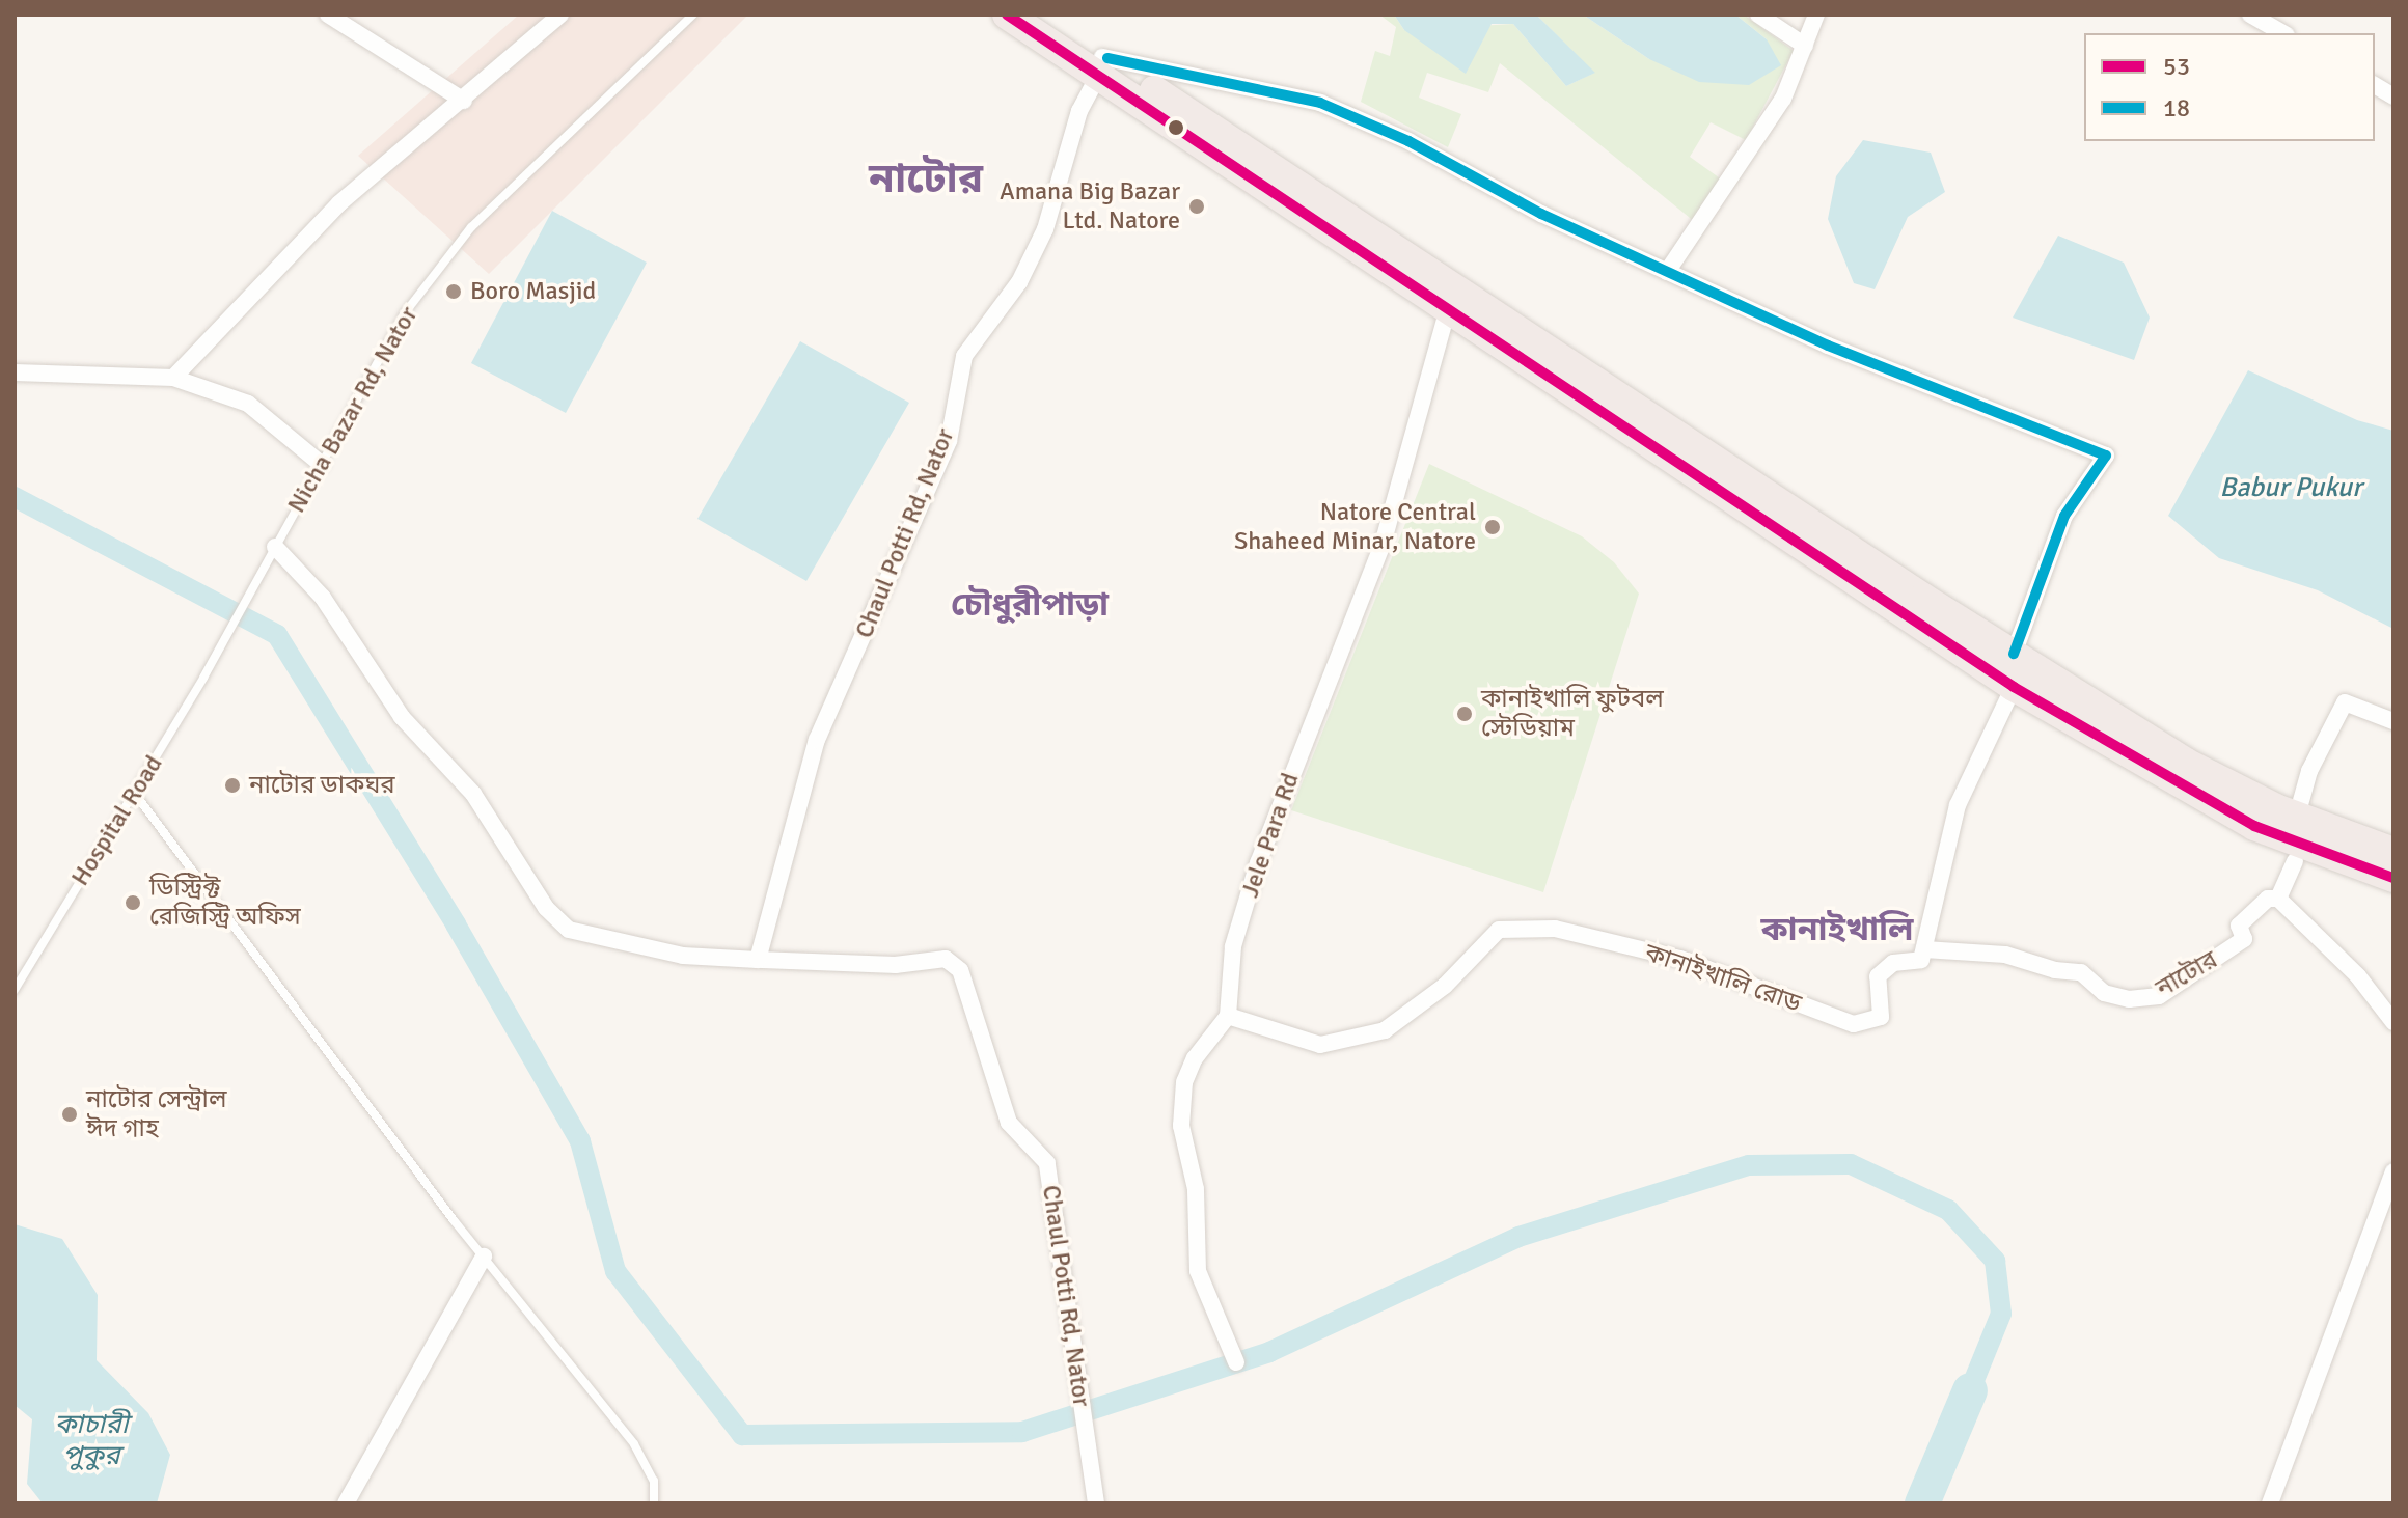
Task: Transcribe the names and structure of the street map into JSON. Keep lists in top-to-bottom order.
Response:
{
  "streets": {
    "street": [
      "Chaul Potti Rd, Nator",
      "Jele Para Rd",
      "নাটোর",
      "কানাইখালি রোড"
    ],
    "lane": ["Nicha Bazar Rd, Nator", "Hospital Road"]
  },
  "crossings": [
    ["Nicha Bazar Rd, Nator", "Chaul Potti Rd, Nator"],
    ["Nicha Bazar Rd, Nator", "Hospital Road"],
    ["Jele Para Rd", "কানাইখালি রোড"],
    ["নাটোর", "কানাইখালি রোড"]
  ],
  "districts": ["নাটোর", "চৌধুরীপাড়া", "কানাইখালি"],
  "water": ["Babur Pukur", "কাচারী পুকুর"],
  "places": [
    "Amana Big Bazar Ltd. Natore",
    "Boro Masjid",
    "Natore Central Shaheed Minar, Natore",
    "কানাইখালি ফুটবল স্টেডিয়াম",
    "নাটোর ডাকঘর",
    "ডিস্ট্রিক্ট রেজিস্ট্রি অফিস",
    "নাটোর সেন্ট্রাল ঈদ গাহ"
  ],
  "lines": ["transit line 53", "transit line 18"],
  "legend": ["53", "18"]
}
